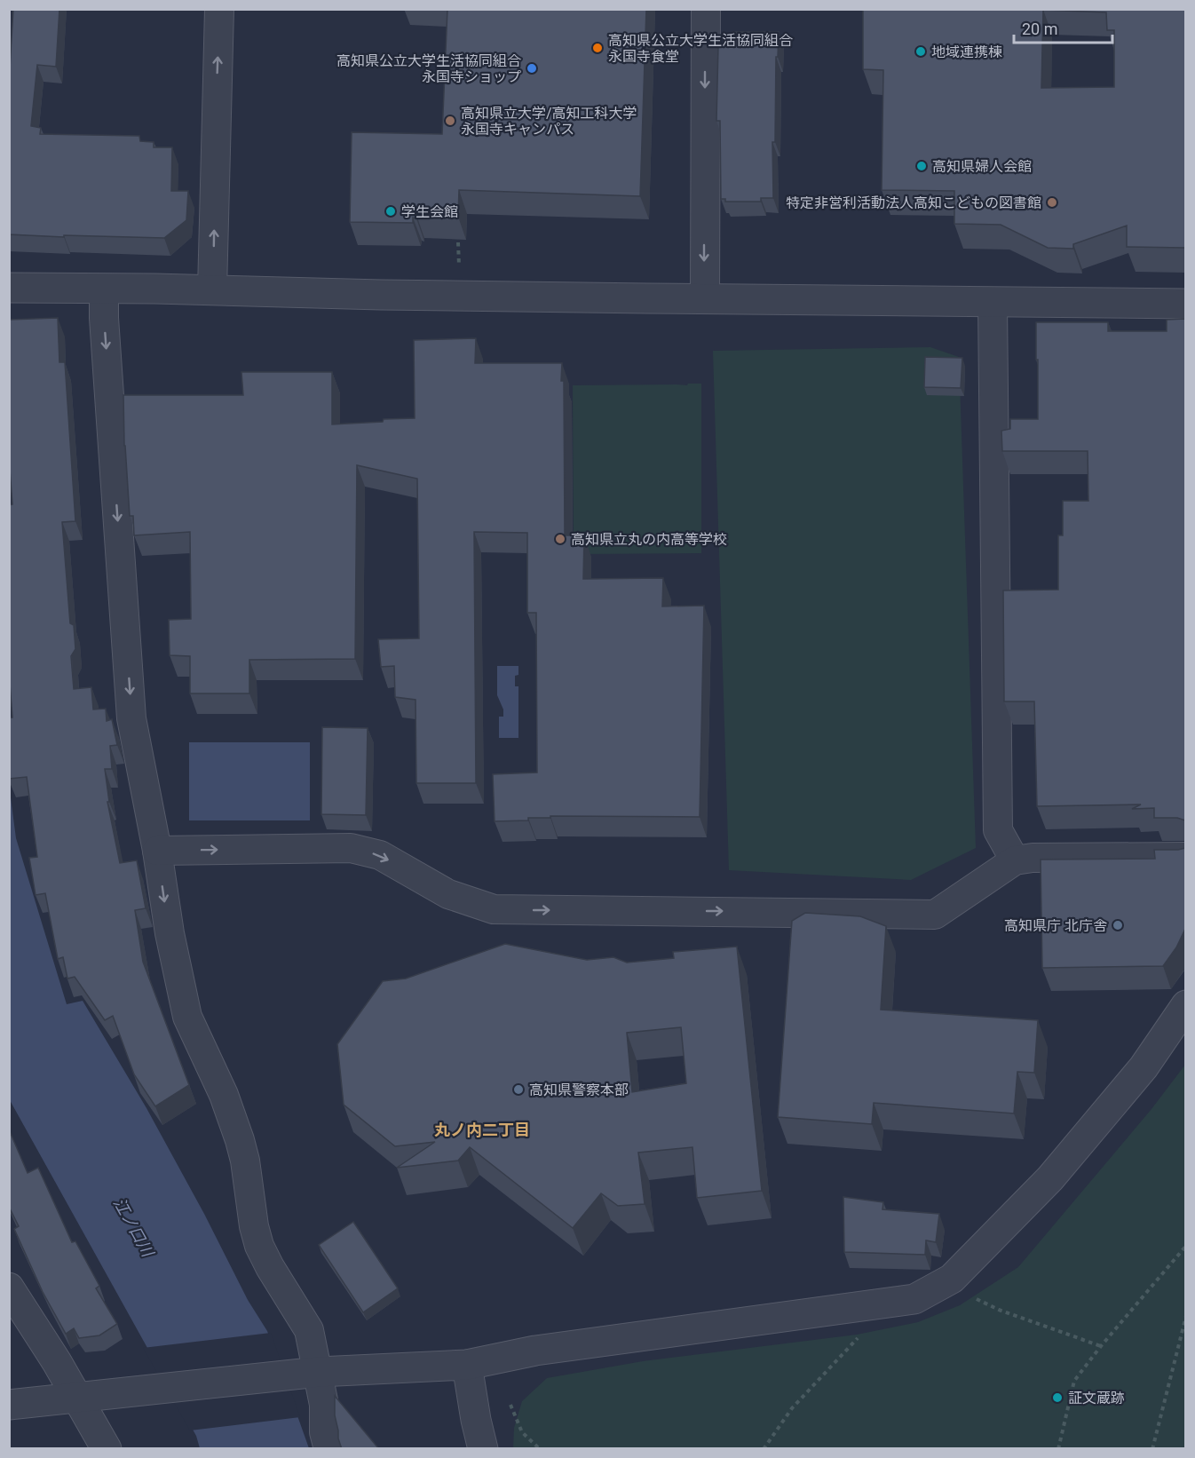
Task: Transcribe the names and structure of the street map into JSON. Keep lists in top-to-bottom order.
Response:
{
  "districts": ["丸ノ内二丁目"],
  "water": ["江ノ口川"],
  "places": [
    "高知県公立大学生活協同組合 永国寺食堂",
    "地域連携棟",
    "高知県公立大学生活協同組合 永国寺ショップ",
    "高知県立大学/高知工科大学 永国寺キャンパス",
    "高知県婦人会館",
    "特定非営利活動法人高知こどもの図書館",
    "学生会館",
    "高知県立丸の内高等学校",
    "高知県庁 北庁舎",
    "高知県警察本部",
    "証文蔵跡"
  ],
  "scale_bar": "20 m"
}
